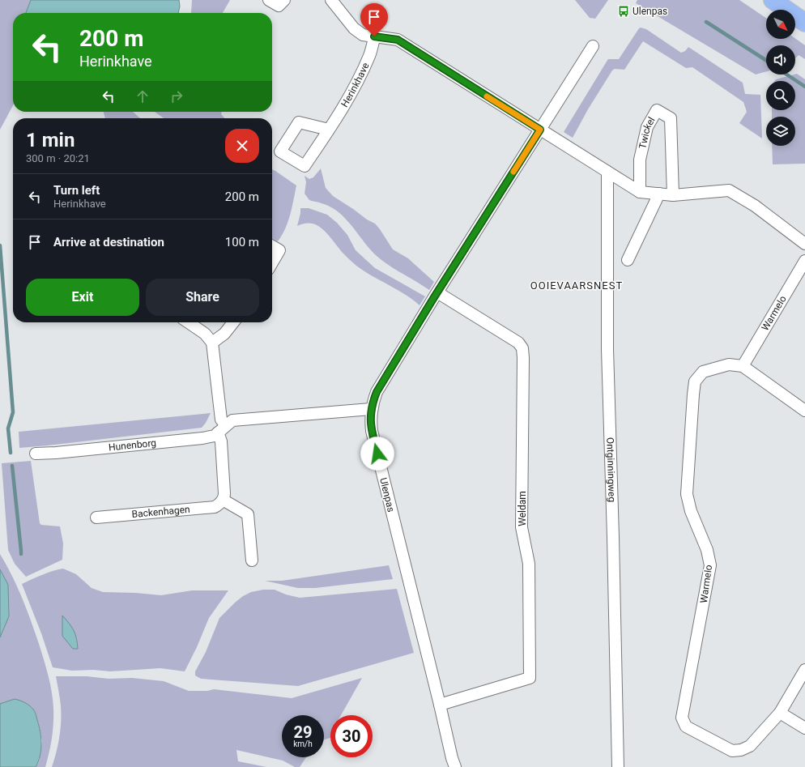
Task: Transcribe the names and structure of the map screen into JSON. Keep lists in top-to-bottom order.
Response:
{
  "streets": {
    "street": [
      "Herinkhave",
      "Twickel",
      "Warmelo",
      "Hunenborg",
      "Ontginningweg",
      "Ulenpas",
      "Weldam",
      "Backenhagen"
    ]
  },
  "crossings": [
    ["Hunenborg", "Ulenpas"],
    ["Ulenpas", "Weldam"]
  ],
  "districts": ["OOIEVAARSNEST"],
  "places": {
    "bus stop": ["Ulenpas"]
  },
  "north": "bottom right",
  "page": {
    "turn": ["200 m", "Herinkhave"],
    "heading": ["1 min", "300 m · 20:21"],
    "list": [
      {
        "name": "Turn left",
        "note": "Herinkhave",
        "value": "200 m"
      },
      {
        "name": "Arrive at destination",
        "value": "100 m"
      }
    ],
    "buttons": ["Exit", "Share"],
    "speed": "29 km/h",
    "limit": "30"
  }
}
